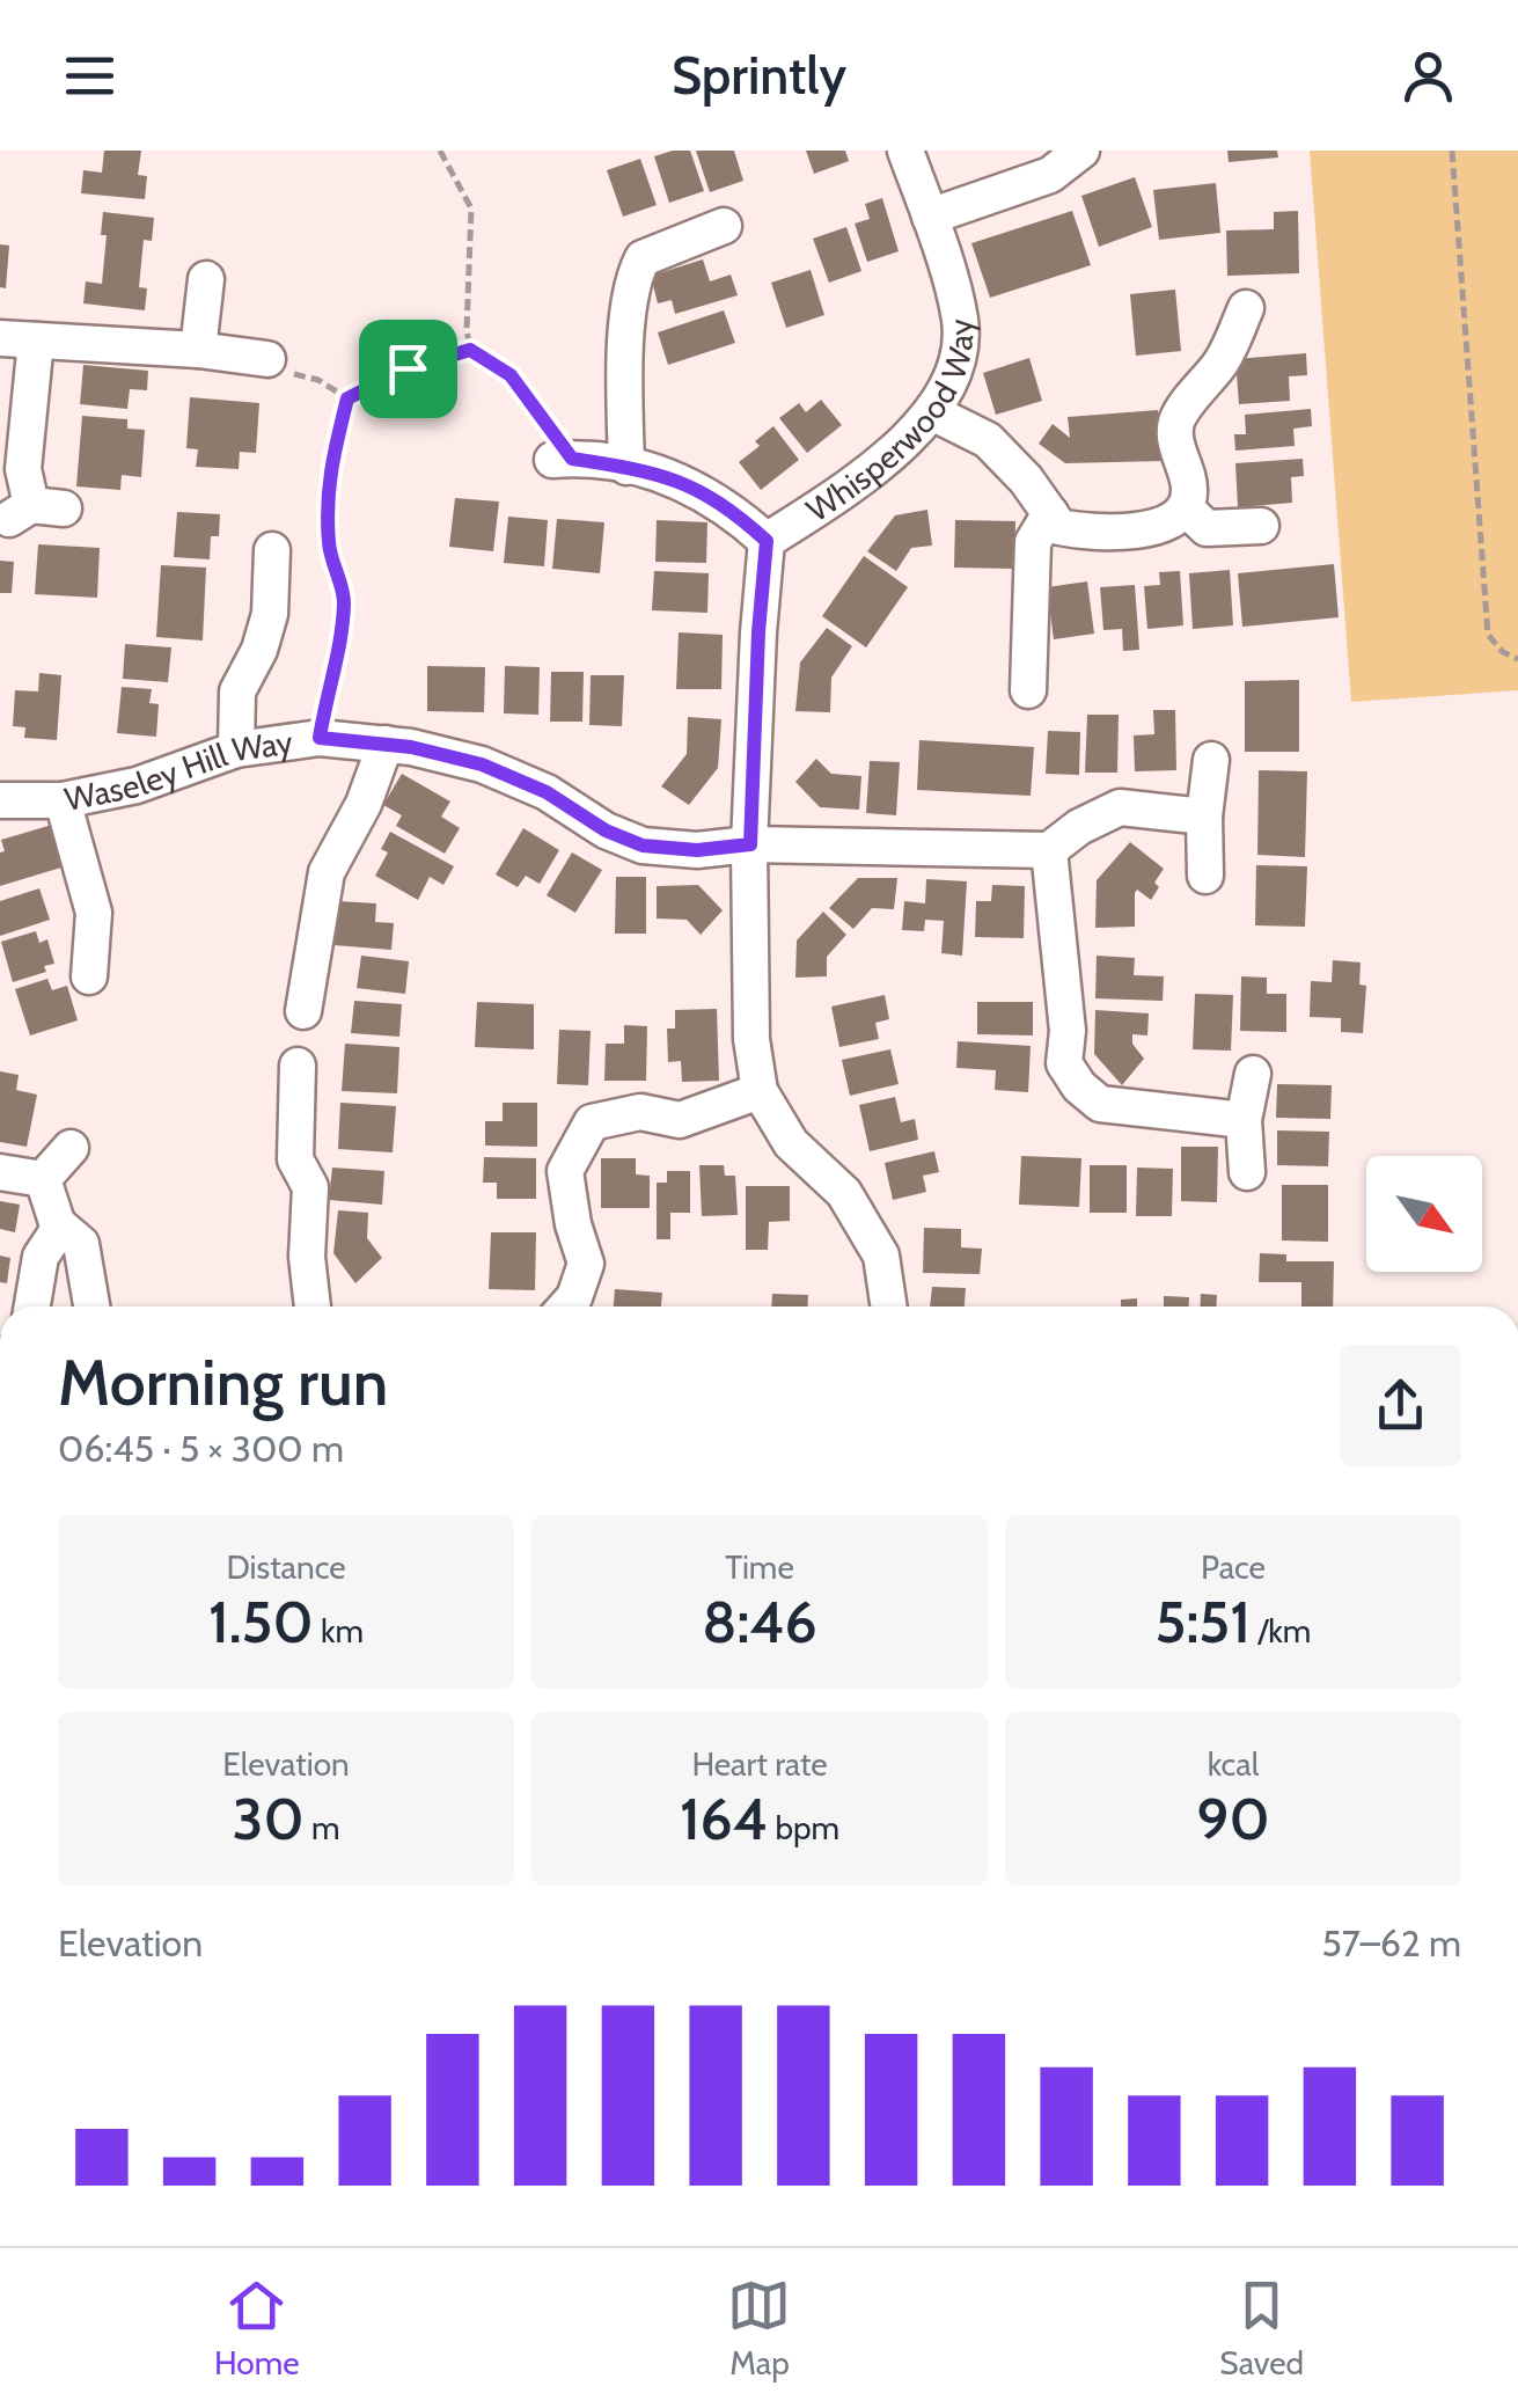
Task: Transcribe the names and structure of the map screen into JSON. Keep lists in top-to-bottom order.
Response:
{
  "streets": {
    "street": ["Whisperwood Way", "Waseley Hill Way"]
  },
  "crossings": [
    ["Whisperwood Way", "Waseley Hill Way"]
  ],
  "north": "bottom right",
  "page": {
    "header": "Sprintly",
    "heading": ["Morning run", "06:45 · 5 × 300 m"],
    "stats": [
      ["Distance", "1.50 km"],
      ["Time", "8:46"],
      ["Pace", "5:51 /km"],
      ["Elevation", "30 m"],
      ["Heart rate", "164 bpm"],
      ["kcal", "90"]
    ],
    "chart": ["Elevation", "57–62 m"],
    "tabs": ["Home", "Map", "Saved"]
  }
}
